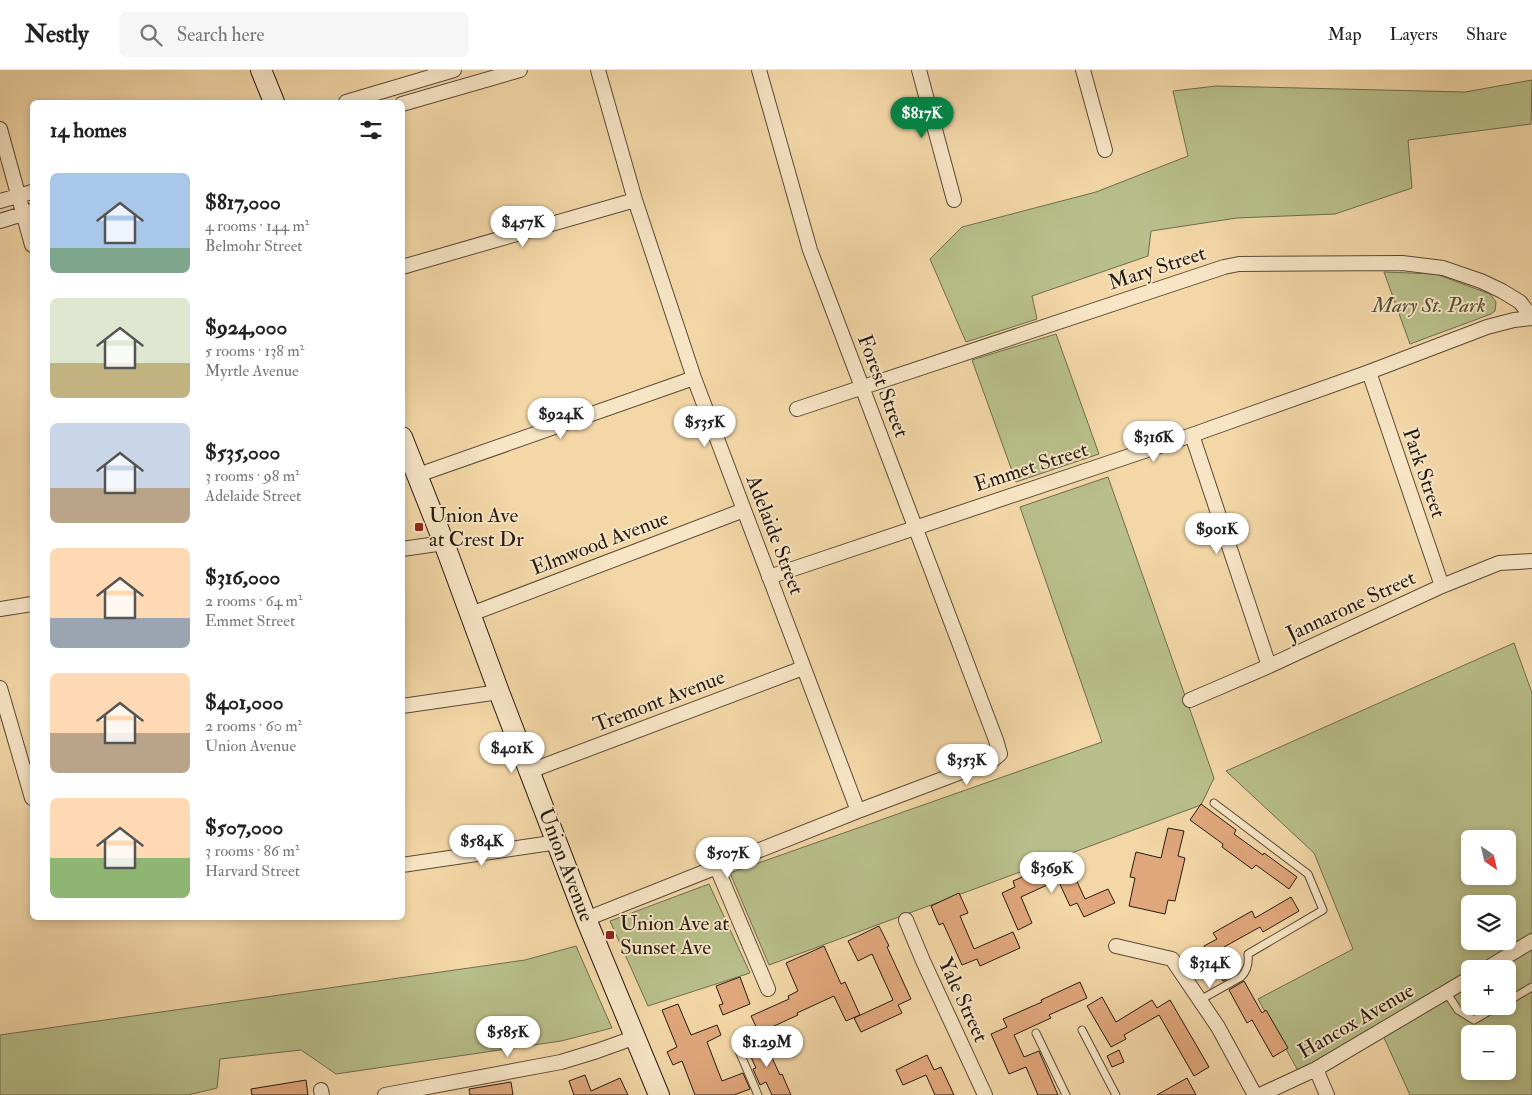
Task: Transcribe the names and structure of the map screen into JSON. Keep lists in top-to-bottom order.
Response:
{
  "streets": {
    "street": [
      "Mary Street",
      "Forest Street",
      "Emmet Street",
      "Park Street",
      "Adelaide Street",
      "Elmwood Avenue",
      "Jannarone Street",
      "Tremont Avenue",
      "Union Avenue",
      "Yale Street",
      "Hancox Avenue"
    ]
  },
  "crossings": [
    ["Mary Street", "Forest Street"],
    ["Mary Street", "Emmet Street"],
    ["Forest Street", "Emmet Street"],
    ["Forest Street", "Adelaide Street"],
    ["Emmet Street", "Park Street"],
    ["Emmet Street", "Adelaide Street"],
    ["Park Street", "Jannarone Street"],
    ["Adelaide Street", "Elmwood Avenue"],
    ["Adelaide Street", "Tremont Avenue"],
    ["Elmwood Avenue", "Union Avenue"],
    ["Tremont Avenue", "Union Avenue"]
  ],
  "parks": ["Mary St. Park"],
  "places": {
    "transit": ["Union Ave at Crest Dr", "Union Ave at Sunset Ave"]
  },
  "north": "bottom right",
  "page": {
    "header": "Nestly",
    "search": "Search here",
    "nav": ["Map", "Layers", "Share"],
    "price": [
      "$817K",
      "$457K",
      "$924K",
      "$535K",
      "$316K",
      "$901K",
      "$401K",
      "$353K",
      "$584K",
      "$507K",
      "$369K",
      "$314K",
      "$585K",
      "$1.29M"
    ],
    "heading": "14 homes",
    "list": [
      {
        "name": "$817,000",
        "note": "4 rooms · 144 m² · Belmohr Street"
      },
      {
        "name": "$924,000",
        "note": "5 rooms · 138 m² · Myrtle Avenue"
      },
      {
        "name": "$535,000",
        "note": "3 rooms · 98 m² · Adelaide Street"
      },
      {
        "name": "$316,000",
        "note": "2 rooms · 64 m² · Emmet Street"
      },
      {
        "name": "$401,000",
        "note": "2 rooms · 60 m² · Union Avenue"
      },
      {
        "name": "$507,000",
        "note": "3 rooms · 86 m² · Harvard Street"
      }
    ],
    "map_buttons": ["+", "−"]
  }
}
